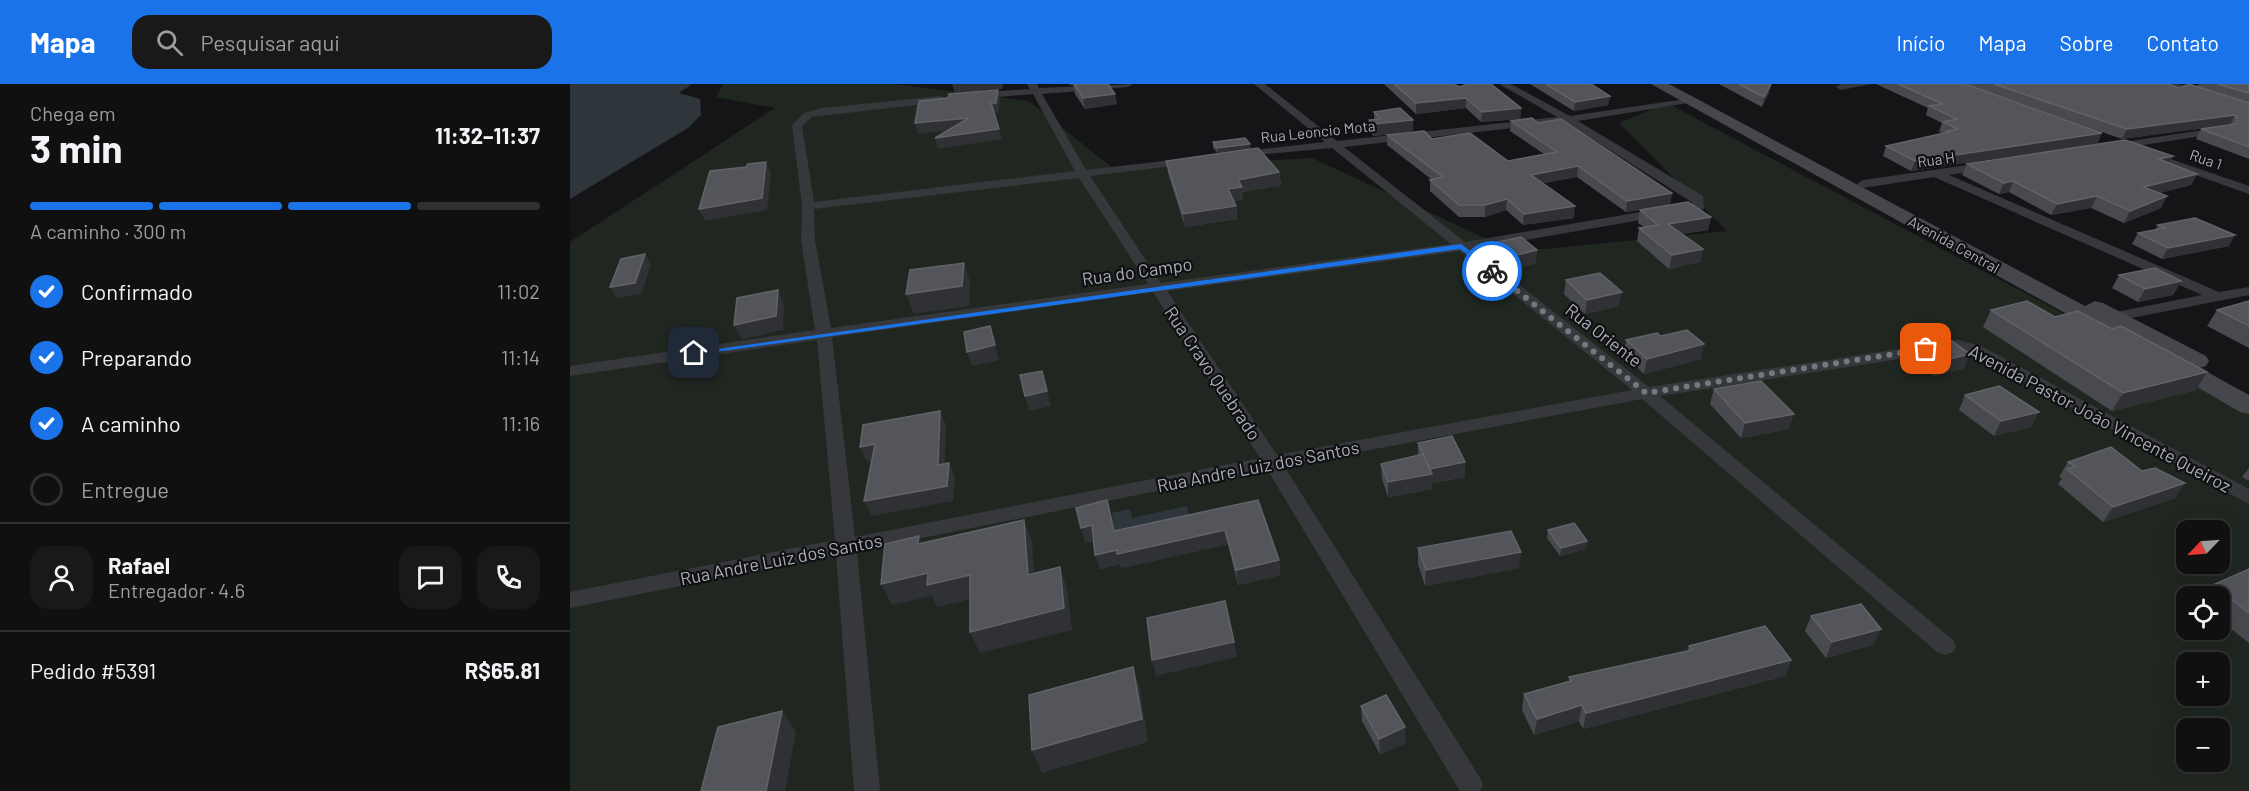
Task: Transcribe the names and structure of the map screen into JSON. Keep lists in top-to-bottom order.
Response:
{
  "streets": {
    "main road": ["Avenida Central"],
    "street": [
      "Rua Leoncio Mota",
      "Rua H",
      "Rua 1",
      "Rua do Campo",
      "Rua Oriente",
      "Rua Cravo Quebrado",
      "Avenida Pastor João Vincente Queiroz",
      "Rua Andre Luiz dos Santos"
    ]
  },
  "crossings": [
    ["Rua Leoncio Mota", "Avenida Central"],
    ["Rua Leoncio Mota", "Rua do Campo"],
    ["Rua Leoncio Mota", "Rua Oriente"],
    ["Rua Leoncio Mota", "Rua Cravo Quebrado"],
    ["Rua H", "Avenida Central"],
    ["Rua do Campo", "Rua Oriente"],
    ["Rua do Campo", "Rua Cravo Quebrado"],
    ["Rua Oriente", "Rua Andre Luiz dos Santos"],
    ["Rua Cravo Quebrado", "Rua Andre Luiz dos Santos"],
    ["Avenida Pastor João Vincente Queiroz", "Rua Andre Luiz dos Santos"]
  ],
  "north": "bottom left",
  "page": {
    "header": "Mapa",
    "search": "Pesquisar aqui",
    "nav": [
      "Início",
      "Mapa",
      "Sobre",
      "Contato"
    ],
    "heading": ["3 min", "Chega em", "11:32–11:37"],
    "panel": [
      "Rafael",
      "Entregador · 4.6",
      "Pedido #5391",
      "R$65.81"
    ],
    "bar": "A caminho · 300 m",
    "list": [
      ["Confirmado", "11:02"],
      ["Preparando", "11:14"],
      ["A caminho", "11:16"],
      "Entregue"
    ],
    "map_buttons": ["+", "−"]
  }
}
